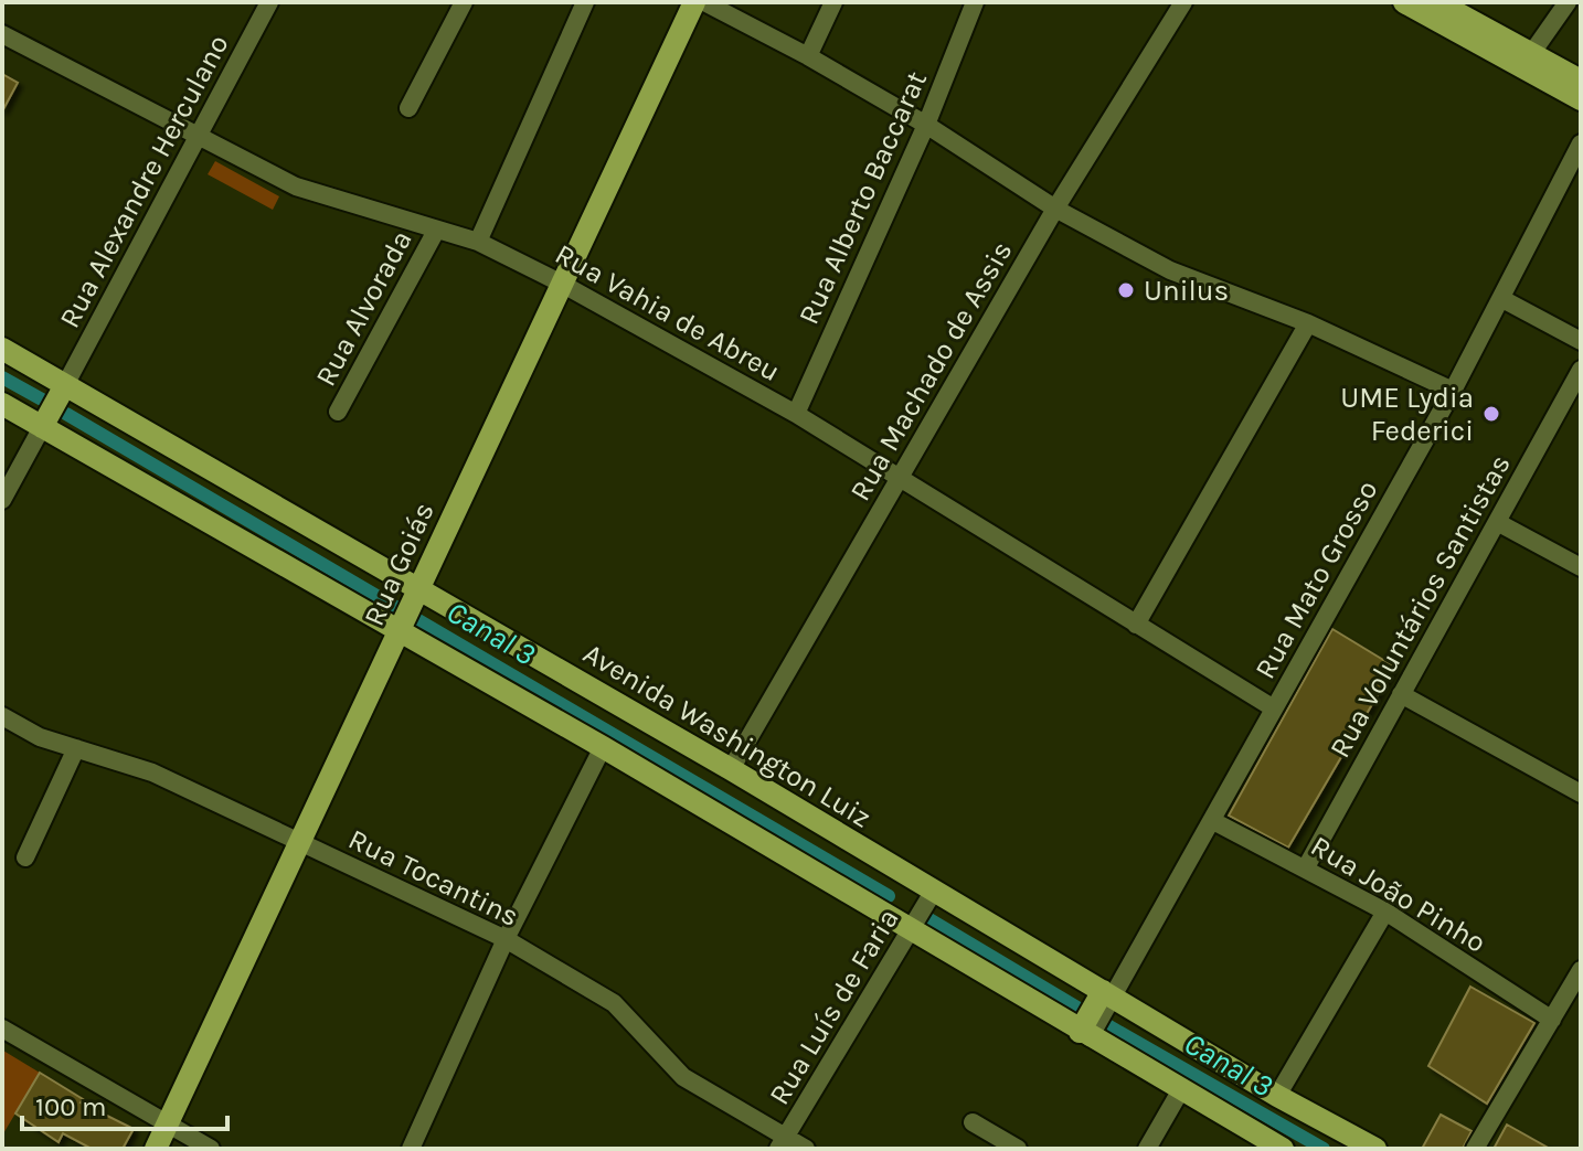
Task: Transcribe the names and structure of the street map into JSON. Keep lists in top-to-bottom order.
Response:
{
  "streets": {
    "main road": ["Rua Goiás", "Avenida Washington Luiz"],
    "street": [
      "Rua Alexandre Herculano",
      "Rua Alberto Baccarat",
      "Rua Alvorada",
      "Rua Vahia de Abreu",
      "Rua Machado de Assis",
      "Rua Mato Grosso",
      "Rua Voluntários Santistas",
      "Rua Tocantins",
      "Rua João Pinho",
      "Rua Luís de Faria"
    ]
  },
  "crossings": [
    ["Rua Alexandre Herculano", "Rua Vahia de Abreu"],
    ["Rua Alexandre Herculano", "Avenida Washington Luiz"],
    ["Rua Alberto Baccarat", "Rua Vahia de Abreu"],
    ["Rua Alvorada", "Rua Vahia de Abreu"],
    ["Rua Vahia de Abreu", "Rua Machado de Assis"],
    ["Rua Vahia de Abreu", "Rua Goiás"],
    ["Rua Vahia de Abreu", "Rua Mato Grosso"],
    ["Rua Machado de Assis", "Avenida Washington Luiz"],
    ["Rua Goiás", "Avenida Washington Luiz"],
    ["Rua Goiás", "Rua Tocantins"],
    ["Rua Mato Grosso", "Avenida Washington Luiz"],
    ["Rua Mato Grosso", "Rua João Pinho"],
    ["Rua Voluntários Santistas", "Rua João Pinho"],
    ["Avenida Washington Luiz", "Rua Luís de Faria"],
    ["Rua Tocantins", "Rua Luís de Faria"]
  ],
  "water": ["Canal 3"],
  "places": ["Unilus", "UME Lydia Federici"],
  "scale_bar": "100 m"
}
